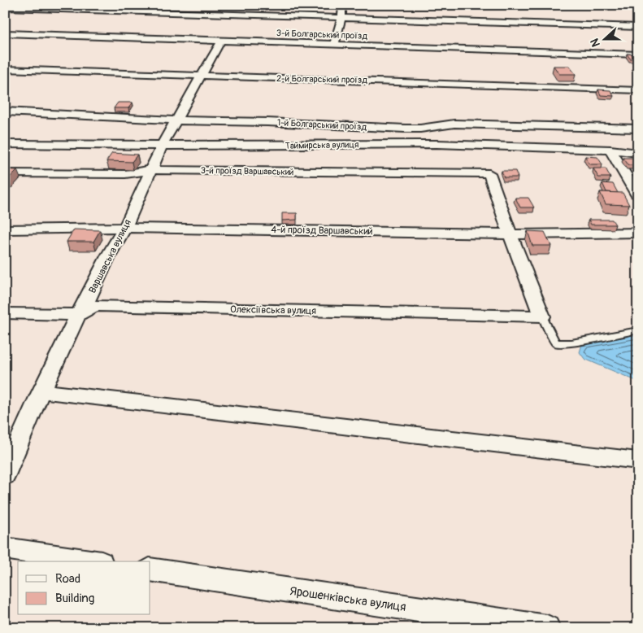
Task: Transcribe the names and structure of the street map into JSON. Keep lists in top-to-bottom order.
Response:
{
  "streets": {
    "street": [
      "3-й Болгарський проїзд",
      "2-й Болгарський проїзд",
      "1-й Болгарський проїзд",
      "Таймирська вулиця",
      "3-й проїзд Варшавський",
      "4-й проїзд Варшавський",
      "Варшавська вулиця",
      "Олексіївська вулиця",
      "Ярошенківська вулиця"
    ]
  },
  "crossings": [
    ["3-й Болгарський проїзд", "Варшавська вулиця"],
    ["2-й Болгарський проїзд", "Варшавська вулиця"],
    ["1-й Болгарський проїзд", "Варшавська вулиця"],
    ["Таймирська вулиця", "Варшавська вулиця"],
    ["3-й проїзд Варшавський", "4-й проїзд Варшавський"],
    ["3-й проїзд Варшавський", "Варшавська вулиця"],
    ["4-й проїзд Варшавський", "Варшавська вулиця"],
    ["Варшавська вулиця", "Олексіївська вулиця"]
  ],
  "legend": ["Road", "Building"],
  "north": "left"
}
